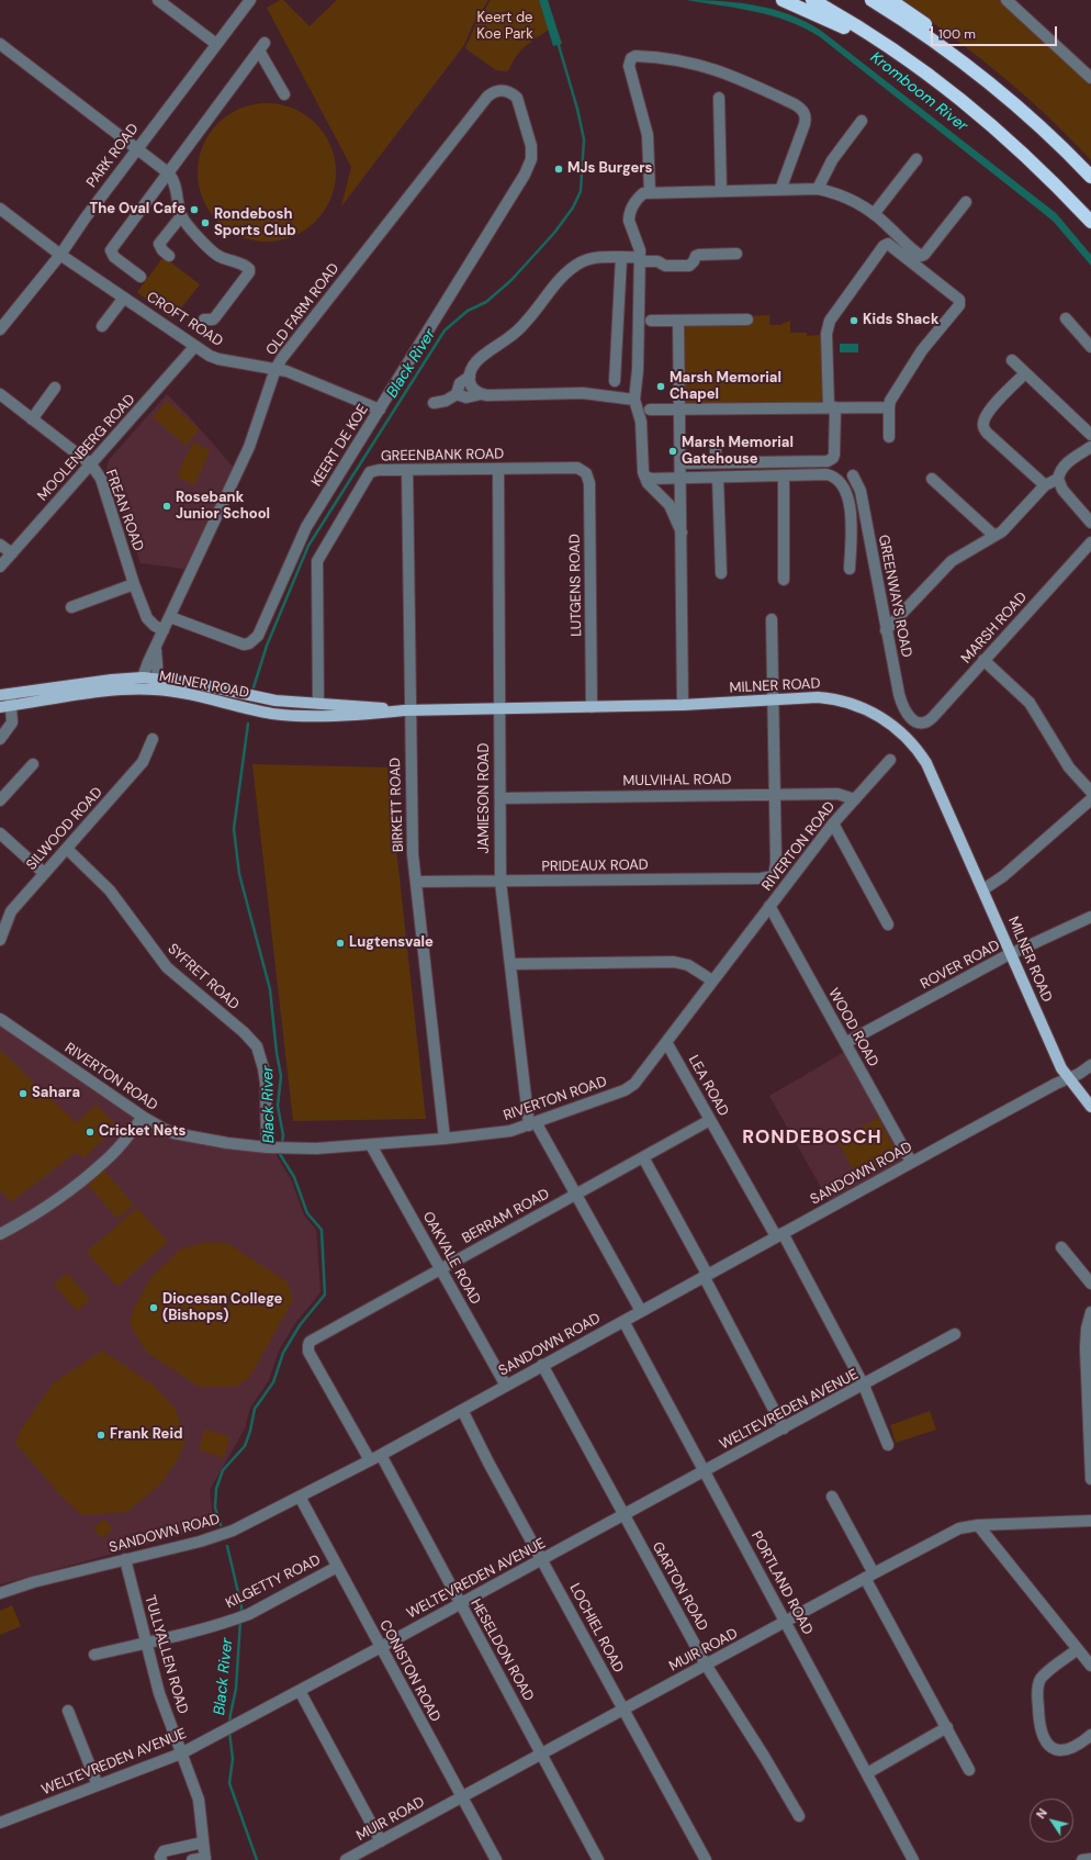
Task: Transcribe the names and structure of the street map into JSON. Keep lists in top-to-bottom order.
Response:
{
  "streets": {
    "main road": ["MILNER ROAD"],
    "street": [
      "PARK ROAD",
      "OLD FARM ROAD",
      "CROFT ROAD",
      "KEERT DE KOE",
      "MOOLENBERG ROAD",
      "GREENBANK ROAD",
      "FREAN ROAD",
      "LUTGENS ROAD",
      "GREENWAYS ROAD",
      "MARSH ROAD",
      "MULVIHAL ROAD",
      "JAMIESON ROAD",
      "BIRKETT ROAD",
      "SILWOOD ROAD",
      "RIVERTON ROAD",
      "PRIDEAUX ROAD",
      "ROVER ROAD",
      "SYFRET ROAD",
      "WOOD ROAD",
      "LEA ROAD",
      "SANDOWN ROAD",
      "BERRAM ROAD",
      "OAKVALE ROAD",
      "WELTEVREDEN AVENUE",
      "KILGETTY ROAD",
      "PORTLAND ROAD",
      "GARTON ROAD",
      "LOCHIEL ROAD",
      "HESELDON ROAD",
      "MUIR ROAD",
      "TULLYALLEN ROAD",
      "CONISTON ROAD"
    ]
  },
  "crossings": [
    ["PARK ROAD", "CROFT ROAD"],
    ["OLD FARM ROAD", "CROFT ROAD"],
    ["OLD FARM ROAD", "KEERT DE KOE"],
    ["OLD FARM ROAD", "FREAN ROAD"],
    ["OLD FARM ROAD", "MILNER ROAD"],
    ["CROFT ROAD", "KEERT DE KOE"],
    ["CROFT ROAD", "MOOLENBERG ROAD"],
    ["MOOLENBERG ROAD", "FREAN ROAD"],
    ["GREENBANK ROAD", "LUTGENS ROAD"],
    ["GREENBANK ROAD", "MILNER ROAD"],
    ["GREENBANK ROAD", "JAMIESON ROAD"],
    ["GREENBANK ROAD", "BIRKETT ROAD"],
    ["LUTGENS ROAD", "MILNER ROAD"],
    ["GREENWAYS ROAD", "MARSH ROAD"],
    ["MILNER ROAD", "JAMIESON ROAD"],
    ["MILNER ROAD", "BIRKETT ROAD"],
    ["MILNER ROAD", "ROVER ROAD"],
    ["MILNER ROAD", "SANDOWN ROAD"],
    ["MULVIHAL ROAD", "JAMIESON ROAD"],
    ["MULVIHAL ROAD", "RIVERTON ROAD"],
    ["JAMIESON ROAD", "RIVERTON ROAD"],
    ["JAMIESON ROAD", "PRIDEAUX ROAD"],
    ["JAMIESON ROAD", "SANDOWN ROAD"],
    ["JAMIESON ROAD", "BERRAM ROAD"],
    ["BIRKETT ROAD", "RIVERTON ROAD"],
    ["BIRKETT ROAD", "PRIDEAUX ROAD"],
    ["SILWOOD ROAD", "SYFRET ROAD"],
    ["RIVERTON ROAD", "SYFRET ROAD"],
    ["RIVERTON ROAD", "WOOD ROAD"],
    ["RIVERTON ROAD", "LEA ROAD"],
    ["RIVERTON ROAD", "OAKVALE ROAD"],
    ["ROVER ROAD", "WOOD ROAD"],
    ["WOOD ROAD", "SANDOWN ROAD"],
    ["LEA ROAD", "SANDOWN ROAD"],
    ["LEA ROAD", "BERRAM ROAD"],
    ["LEA ROAD", "WELTEVREDEN AVENUE"],
    ["SANDOWN ROAD", "BERRAM ROAD"],
    ["SANDOWN ROAD", "OAKVALE ROAD"],
    ["SANDOWN ROAD", "PORTLAND ROAD"],
    ["SANDOWN ROAD", "GARTON ROAD"],
    ["SANDOWN ROAD", "LOCHIEL ROAD"],
    ["SANDOWN ROAD", "HESELDON ROAD"],
    ["SANDOWN ROAD", "TULLYALLEN ROAD"],
    ["SANDOWN ROAD", "CONISTON ROAD"],
    ["BERRAM ROAD", "OAKVALE ROAD"],
    ["WELTEVREDEN AVENUE", "PORTLAND ROAD"],
    ["WELTEVREDEN AVENUE", "GARTON ROAD"],
    ["WELTEVREDEN AVENUE", "LOCHIEL ROAD"],
    ["WELTEVREDEN AVENUE", "HESELDON ROAD"],
    ["WELTEVREDEN AVENUE", "TULLYALLEN ROAD"],
    ["WELTEVREDEN AVENUE", "CONISTON ROAD"],
    ["KILGETTY ROAD", "TULLYALLEN ROAD"],
    ["KILGETTY ROAD", "CONISTON ROAD"],
    ["PORTLAND ROAD", "MUIR ROAD"],
    ["GARTON ROAD", "MUIR ROAD"],
    ["LOCHIEL ROAD", "MUIR ROAD"],
    ["HESELDON ROAD", "MUIR ROAD"],
    ["MUIR ROAD", "CONISTON ROAD"]
  ],
  "districts": ["RONDEBOSCH"],
  "water": ["Kromboom River", "Black River"],
  "parks": ["Keert de Koe Park"],
  "places": [
    "MJs Burgers",
    "The Oval Cafe",
    "Rondebosh Sports Club",
    "Kids Shack",
    "Marsh Memorial Chapel",
    "Marsh Memorial Gatehouse",
    "Rosebank Junior School",
    "Lugtensvale",
    "Sahara",
    "Cricket Nets",
    "Diocesan College (Bishops)",
    "Frank Reid"
  ],
  "scale_bar": "100 m",
  "north": "top left"
}
